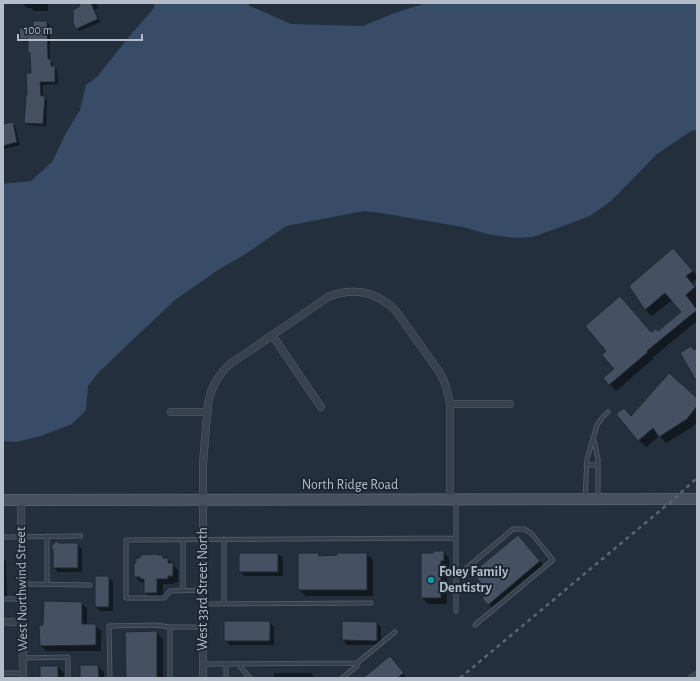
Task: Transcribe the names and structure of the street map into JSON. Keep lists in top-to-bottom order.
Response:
{
  "streets": {
    "main road": ["North Ridge Road"],
    "street": ["West Northwind Street", "West 33rd Street North"]
  },
  "crossings": [
    ["North Ridge Road", "West Northwind Street"],
    ["North Ridge Road", "West 33rd Street North"]
  ],
  "places": ["Foley Family Dentistry"],
  "scale_bar": "100 m"
}
